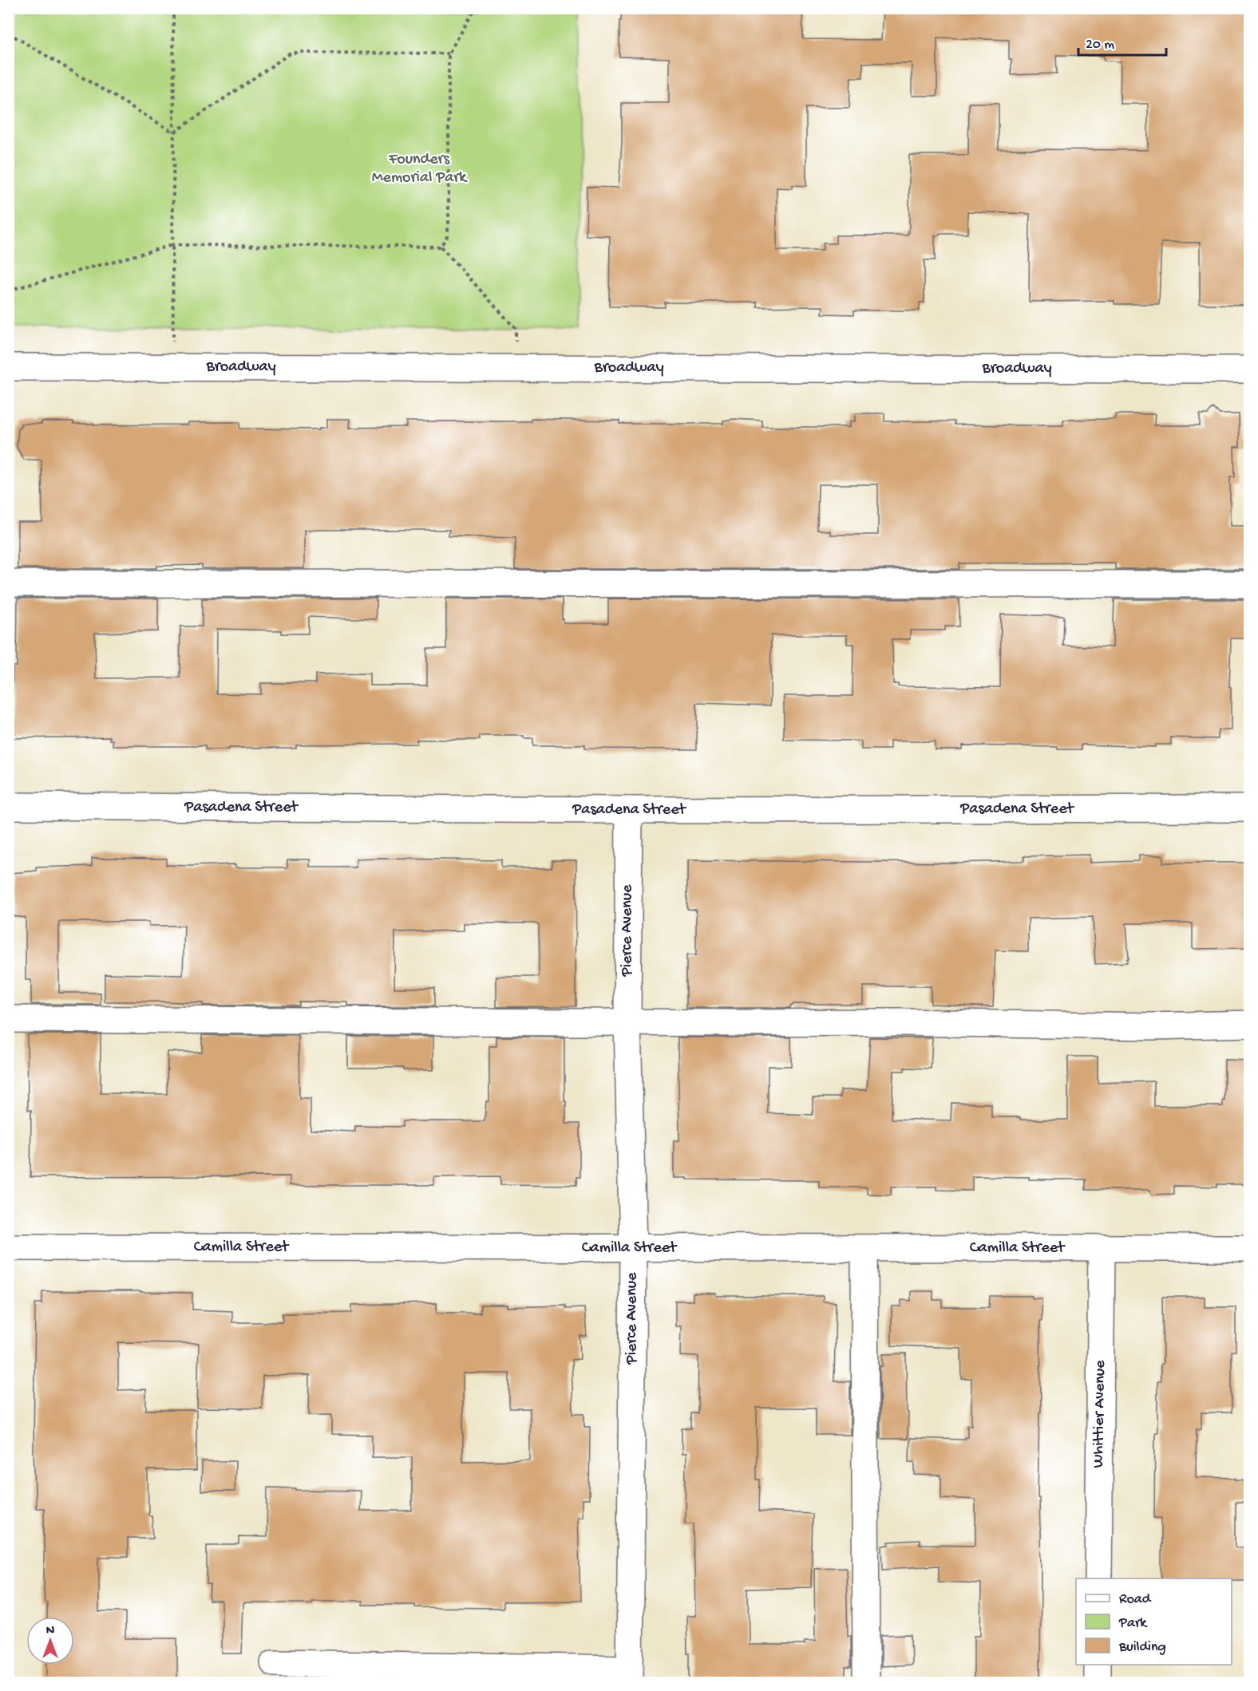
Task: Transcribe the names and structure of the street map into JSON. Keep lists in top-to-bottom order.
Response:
{
  "streets": {
    "street": [
      "Broadway",
      "Pasadena Street",
      "Pierce Avenue",
      "Camilla Street",
      "Whittier Avenue"
    ]
  },
  "crossings": [
    ["Pasadena Street", "Pierce Avenue"],
    ["Pierce Avenue", "Camilla Street"],
    ["Camilla Street", "Whittier Avenue"]
  ],
  "parks": ["Founders Memorial Park"],
  "legend": ["Road", "Park", "Building"],
  "scale_bar": "20 m",
  "north": "top"
}
